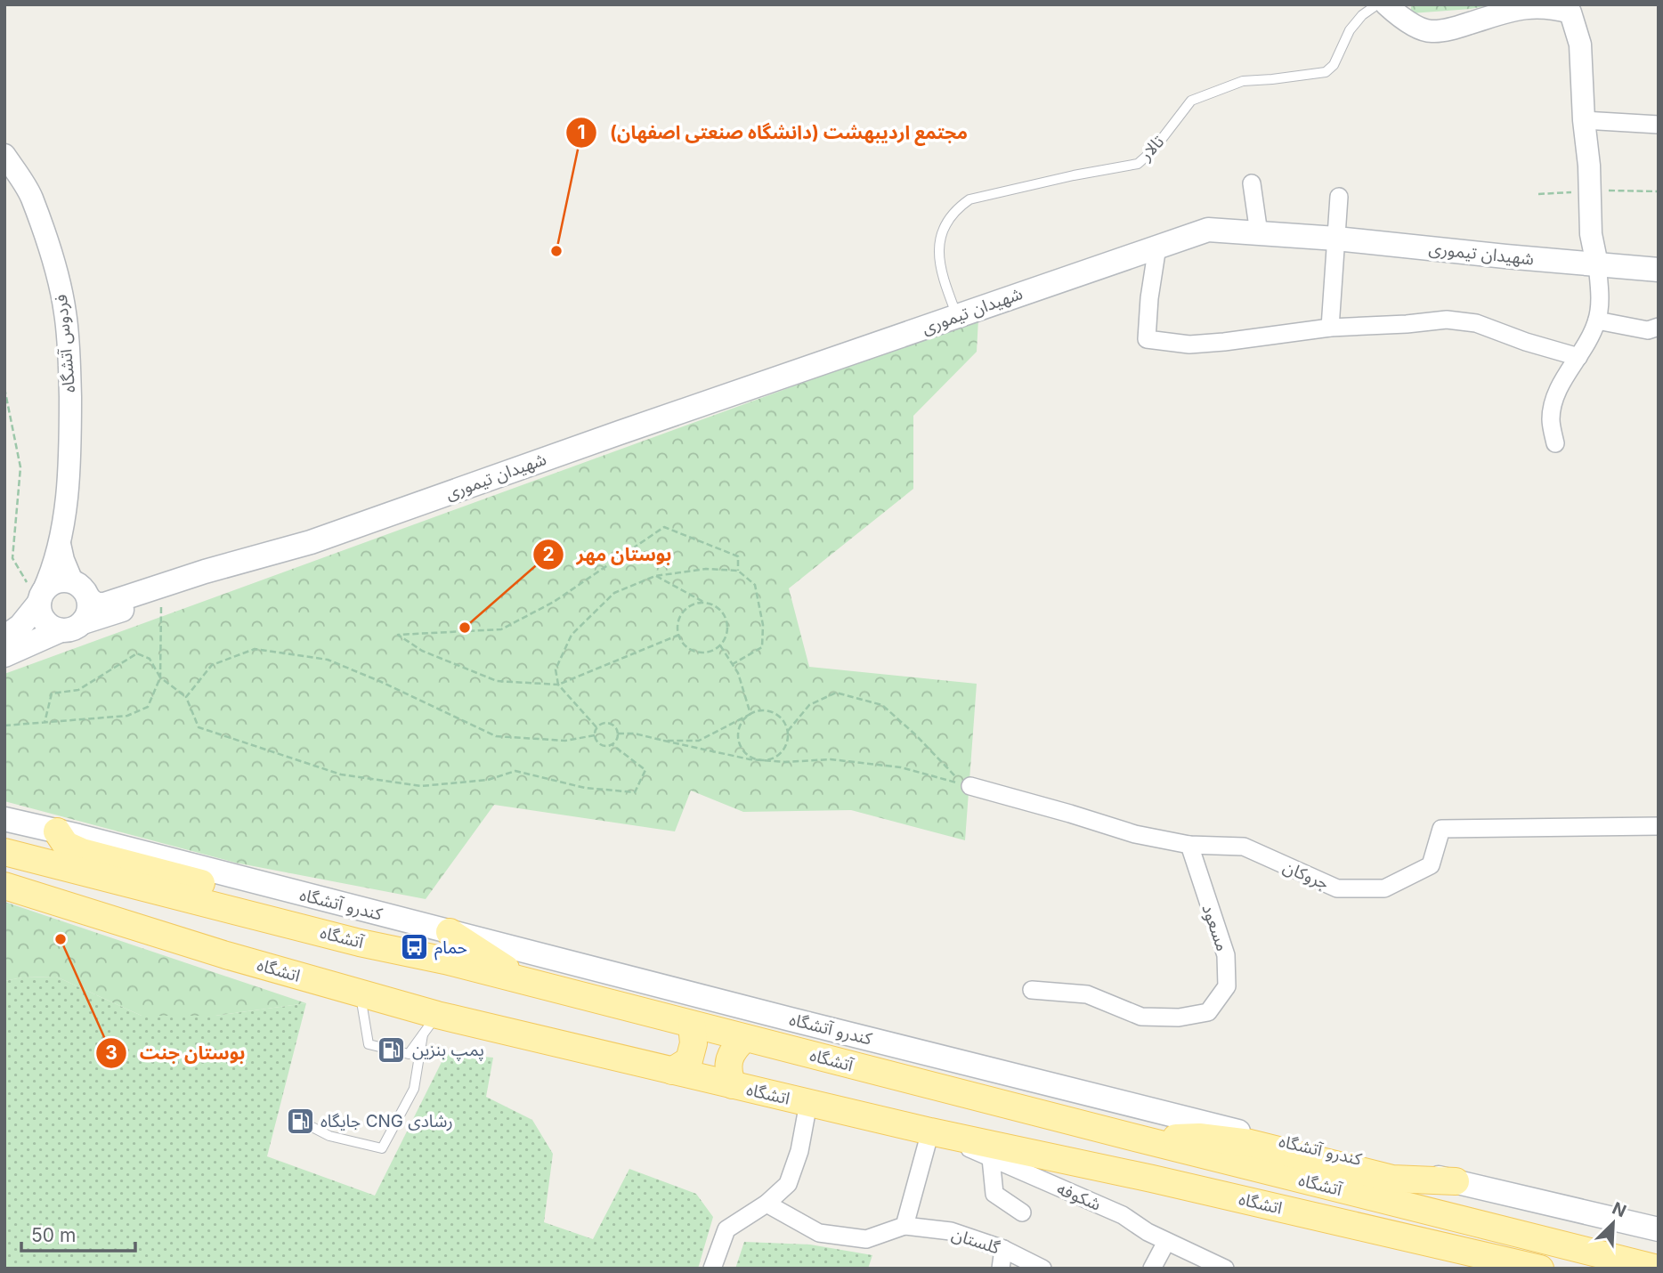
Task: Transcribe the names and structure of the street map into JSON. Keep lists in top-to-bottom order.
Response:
{
  "streets": {
    "main road": [
      "شهیدان تیموری",
      "کندرو آتشگاه",
      "آتشگاه",
      "اتشگاه"
    ],
    "street": [
      "فردوس آتشگاه",
      "جروکان",
      "مسعود",
      "شکوفه",
      "گلستان"
    ],
    "lane": ["تالار"]
  },
  "crossings": [
    ["تالار", "شهیدان تیموری"],
    ["جروکان", "مسعود"],
    ["اتشگاه", "شکوفه"]
  ],
  "places": {
    "other": ["مجتمع اردیبهشت (دانشگاه صنعتی اصفهان)", "بوستان مهر", "بوستان جنت"],
    "bus stop": ["حمام"],
    "fuel station": ["پمپ بنزین", "جایگاه CNG رشادی"]
  },
  "scale_bar": "50 m",
  "north": "top right"
}
